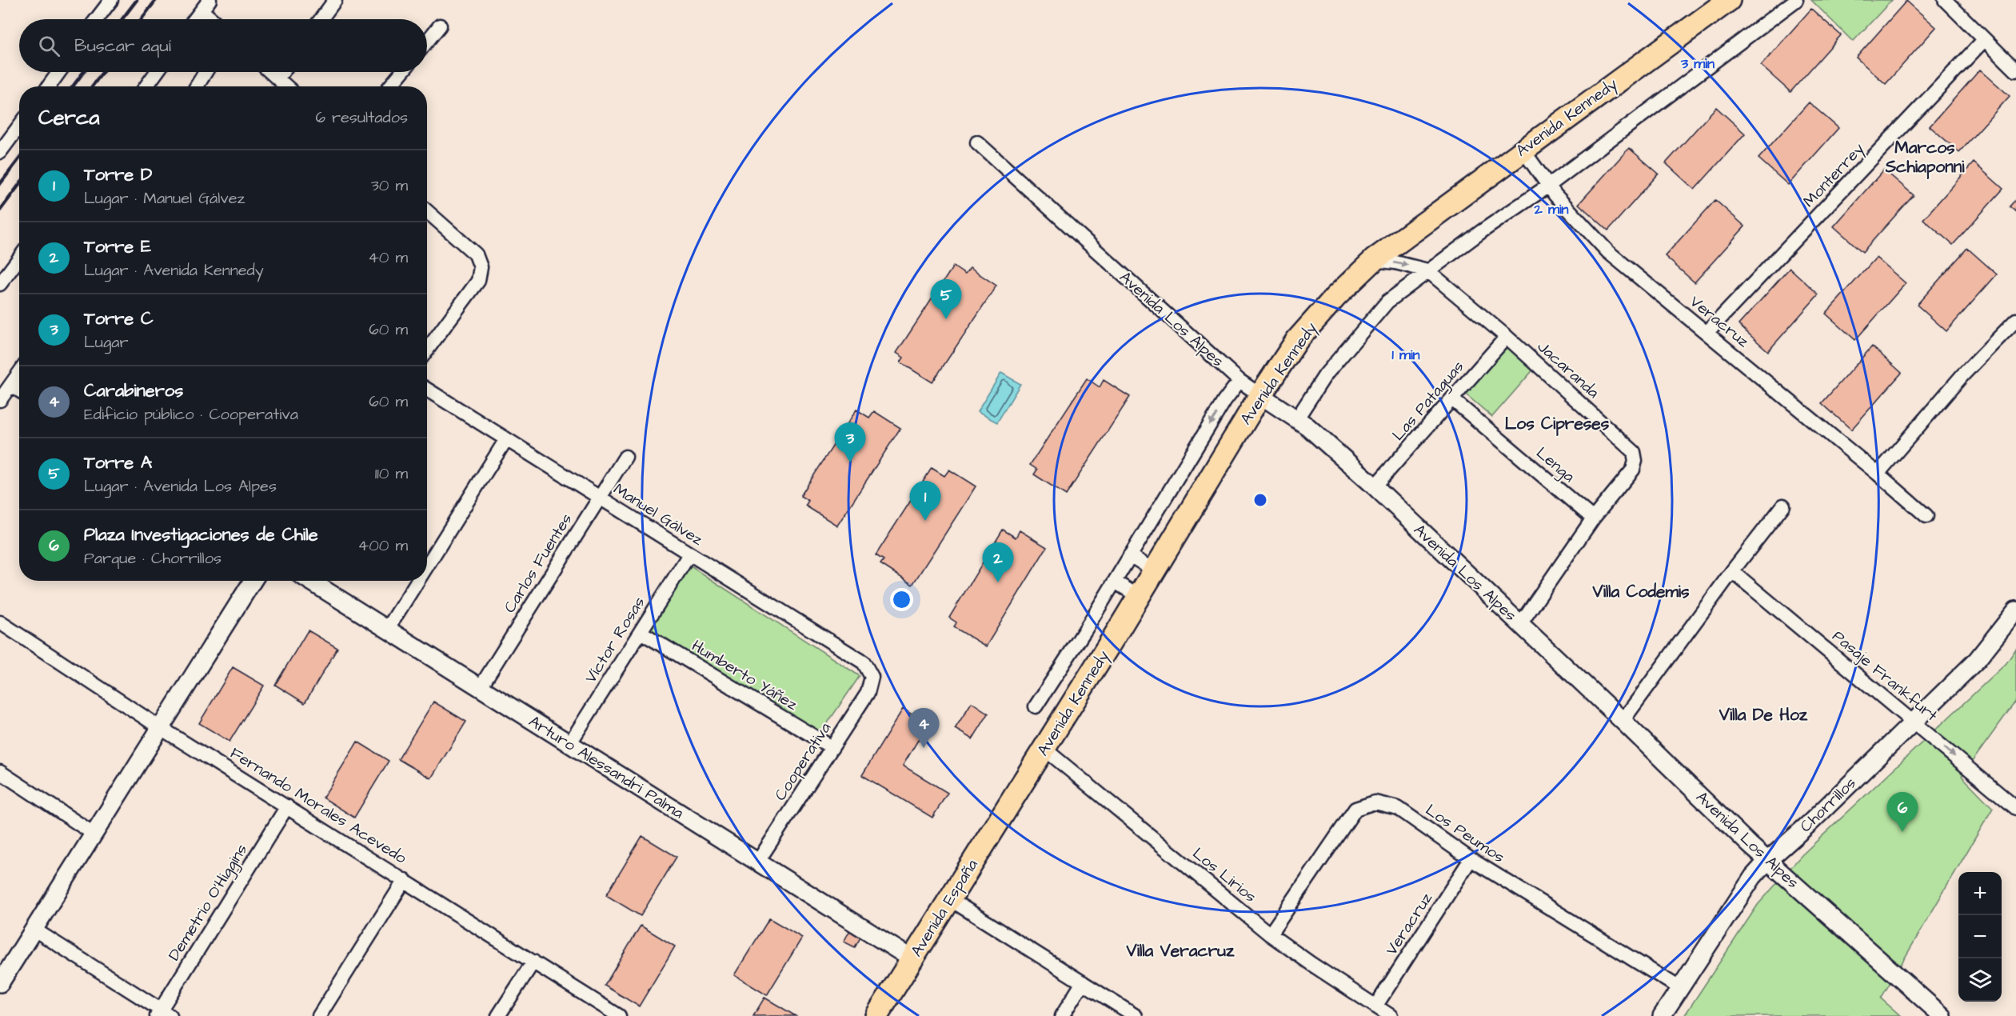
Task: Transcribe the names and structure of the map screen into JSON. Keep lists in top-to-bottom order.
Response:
{
  "streets": {
    "main road": ["Avenida Kennedy", "Avenida España"],
    "street": [
      "Monterrey",
      "Avenida Los Alpes",
      "Veracruz",
      "Jacaranda",
      "Las Pataguas",
      "Lenga",
      "Manuel Gálvez",
      "Carlos Fuentes",
      "Víctor Rosas",
      "Humberto Yáñez",
      "Pasaje Frankfurt",
      "Cooperativa",
      "Arturo Alessandri Palma",
      "Chorrillos",
      "Fernando Morales Acevedo",
      "Los Peumos",
      "Los Lirios",
      "Demetrio O'Higgins"
    ]
  },
  "crossings": [
    ["Avenida Kennedy", "Avenida Los Alpes"],
    ["Avenida Kennedy", "Veracruz"],
    ["Avenida Kennedy", "Los Lirios"],
    ["Avenida Kennedy", "Avenida España"],
    ["Monterrey", "Veracruz"],
    ["Avenida Los Alpes", "Jacaranda"],
    ["Avenida Los Alpes", "Las Pataguas"],
    ["Avenida Los Alpes", "Chorrillos"],
    ["Veracruz", "Los Peumos"],
    ["Veracruz", "Los Lirios"],
    ["Jacaranda", "Las Pataguas"],
    ["Jacaranda", "Lenga"],
    ["Las Pataguas", "Lenga"],
    ["Manuel Gálvez", "Carlos Fuentes"],
    ["Manuel Gálvez", "Víctor Rosas"],
    ["Manuel Gálvez", "Cooperativa"],
    ["Carlos Fuentes", "Arturo Alessandri Palma"],
    ["Víctor Rosas", "Humberto Yáñez"],
    ["Víctor Rosas", "Arturo Alessandri Palma"],
    ["Humberto Yáñez", "Cooperativa"],
    ["Pasaje Frankfurt", "Chorrillos"],
    ["Cooperativa", "Arturo Alessandri Palma"],
    ["Arturo Alessandri Palma", "Avenida España"],
    ["Chorrillos", "Los Peumos"],
    ["Fernando Morales Acevedo", "Demetrio O'Higgins"],
    ["Los Peumos", "Los Lirios"]
  ],
  "one_way": ["Pasaje Frankfurt"],
  "districts": [
    "Marcos Schiaponni",
    "Los Cipreses",
    "Villa Codemis",
    "Villa De Hoz",
    "Villa Veracruz"
  ],
  "page": {
    "search": "Buscar aquí",
    "heading": ["Cerca", "6 resultados"],
    "list": [
      {
        "mark": "1",
        "name": "Torre D",
        "note": "Lugar · Manuel Gálvez",
        "value": "30 m"
      },
      {
        "mark": "2",
        "name": "Torre E",
        "note": "Lugar · Avenida Kennedy",
        "value": "40 m"
      },
      {
        "mark": "3",
        "name": "Torre C",
        "note": "Lugar",
        "value": "60 m"
      },
      {
        "mark": "4",
        "name": "Carabineros",
        "note": "Edificio público · Cooperativa",
        "value": "60 m"
      },
      {
        "mark": "5",
        "name": "Torre A",
        "note": "Lugar · Avenida Los Alpes",
        "value": "110 m"
      },
      {
        "mark": "6",
        "name": "Plaza Investigaciones de Chile",
        "note": "Parque · Chorrillos",
        "value": "400 m"
      }
    ],
    "pins": [
      "5",
      "3",
      "1",
      "2",
      "4",
      "6"
    ],
    "map_buttons": ["+", "−"]
  },
  "rings": ["3 min", "2 min", "1 min"]
}
